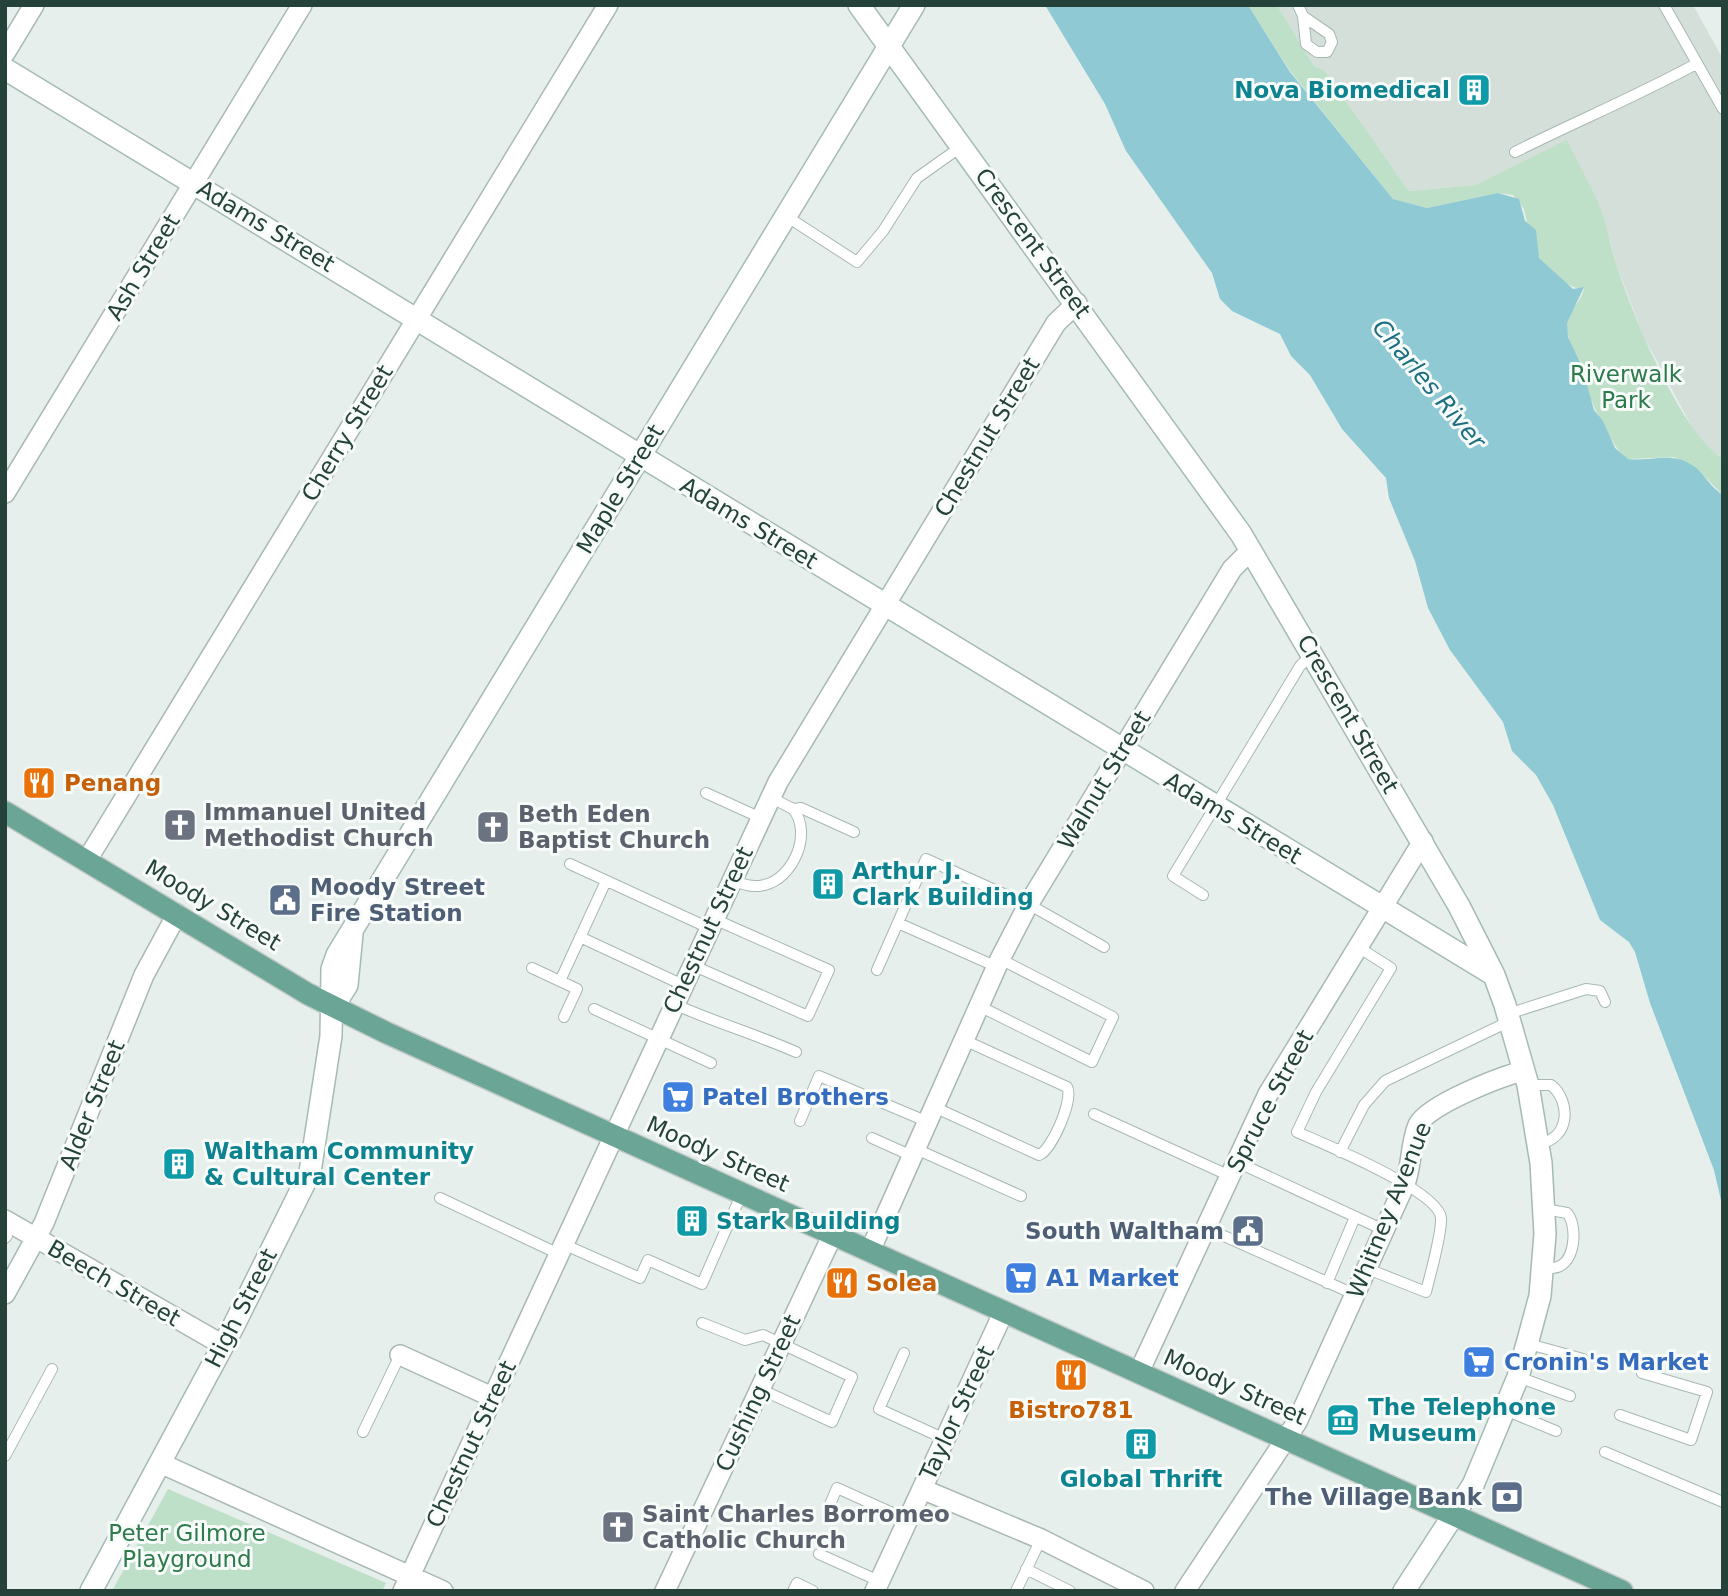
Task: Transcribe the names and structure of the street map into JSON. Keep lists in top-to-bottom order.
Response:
{
  "streets": {
    "main road": ["Moody Street"],
    "street": [
      "Adams Street",
      "Crescent Street",
      "Ash Street",
      "Cherry Street",
      "Chestnut Street",
      "Maple Street",
      "Walnut Street",
      "Spruce Street",
      "Alder Street",
      "Whitney Avenue",
      "Beech Street",
      "High Street",
      "Cushing Street",
      "Taylor Street"
    ]
  },
  "crossings": [
    ["Adams Street", "Crescent Street"],
    ["Adams Street", "Ash Street"],
    ["Adams Street", "Cherry Street"],
    ["Adams Street", "Chestnut Street"],
    ["Adams Street", "Maple Street"],
    ["Adams Street", "Walnut Street"],
    ["Adams Street", "Spruce Street"],
    ["Crescent Street", "Chestnut Street"],
    ["Crescent Street", "Maple Street"],
    ["Crescent Street", "Walnut Street"],
    ["Crescent Street", "Moody Street"],
    ["Crescent Street", "Spruce Street"],
    ["Crescent Street", "Whitney Avenue"],
    ["Cherry Street", "Moody Street"],
    ["Chestnut Street", "Moody Street"],
    ["Maple Street", "Moody Street"],
    ["Maple Street", "High Street"],
    ["Walnut Street", "Moody Street"],
    ["Moody Street", "Spruce Street"],
    ["Moody Street", "Alder Street"],
    ["Moody Street", "Whitney Avenue"],
    ["Moody Street", "High Street"],
    ["Moody Street", "Cushing Street"],
    ["Moody Street", "Taylor Street"],
    ["Alder Street", "Beech Street"],
    ["Beech Street", "High Street"]
  ],
  "water": ["Charles River"],
  "parks": ["Riverwalk Park", "Peter Gilmore Playground"],
  "places": {
    "building": [
      "Nova Biomedical",
      "Arthur J. Clark Building",
      "Waltham Community & Cultural Center",
      "Stark Building",
      "Global Thrift"
    ],
    "restaurant": ["Penang", "Solea", "Bistro781"],
    "church": ["Immanuel United Methodist Church", "Beth Eden Baptist Church", "Saint Charles Borromeo Catholic Church"],
    "public building": ["Moody Street Fire Station", "South Waltham"],
    "supermarket": ["Patel Brothers", "A1 Market", "Cronin's Market"],
    "museum": ["The Telephone Museum"],
    "bank": ["The Village Bank"]
  }
}
